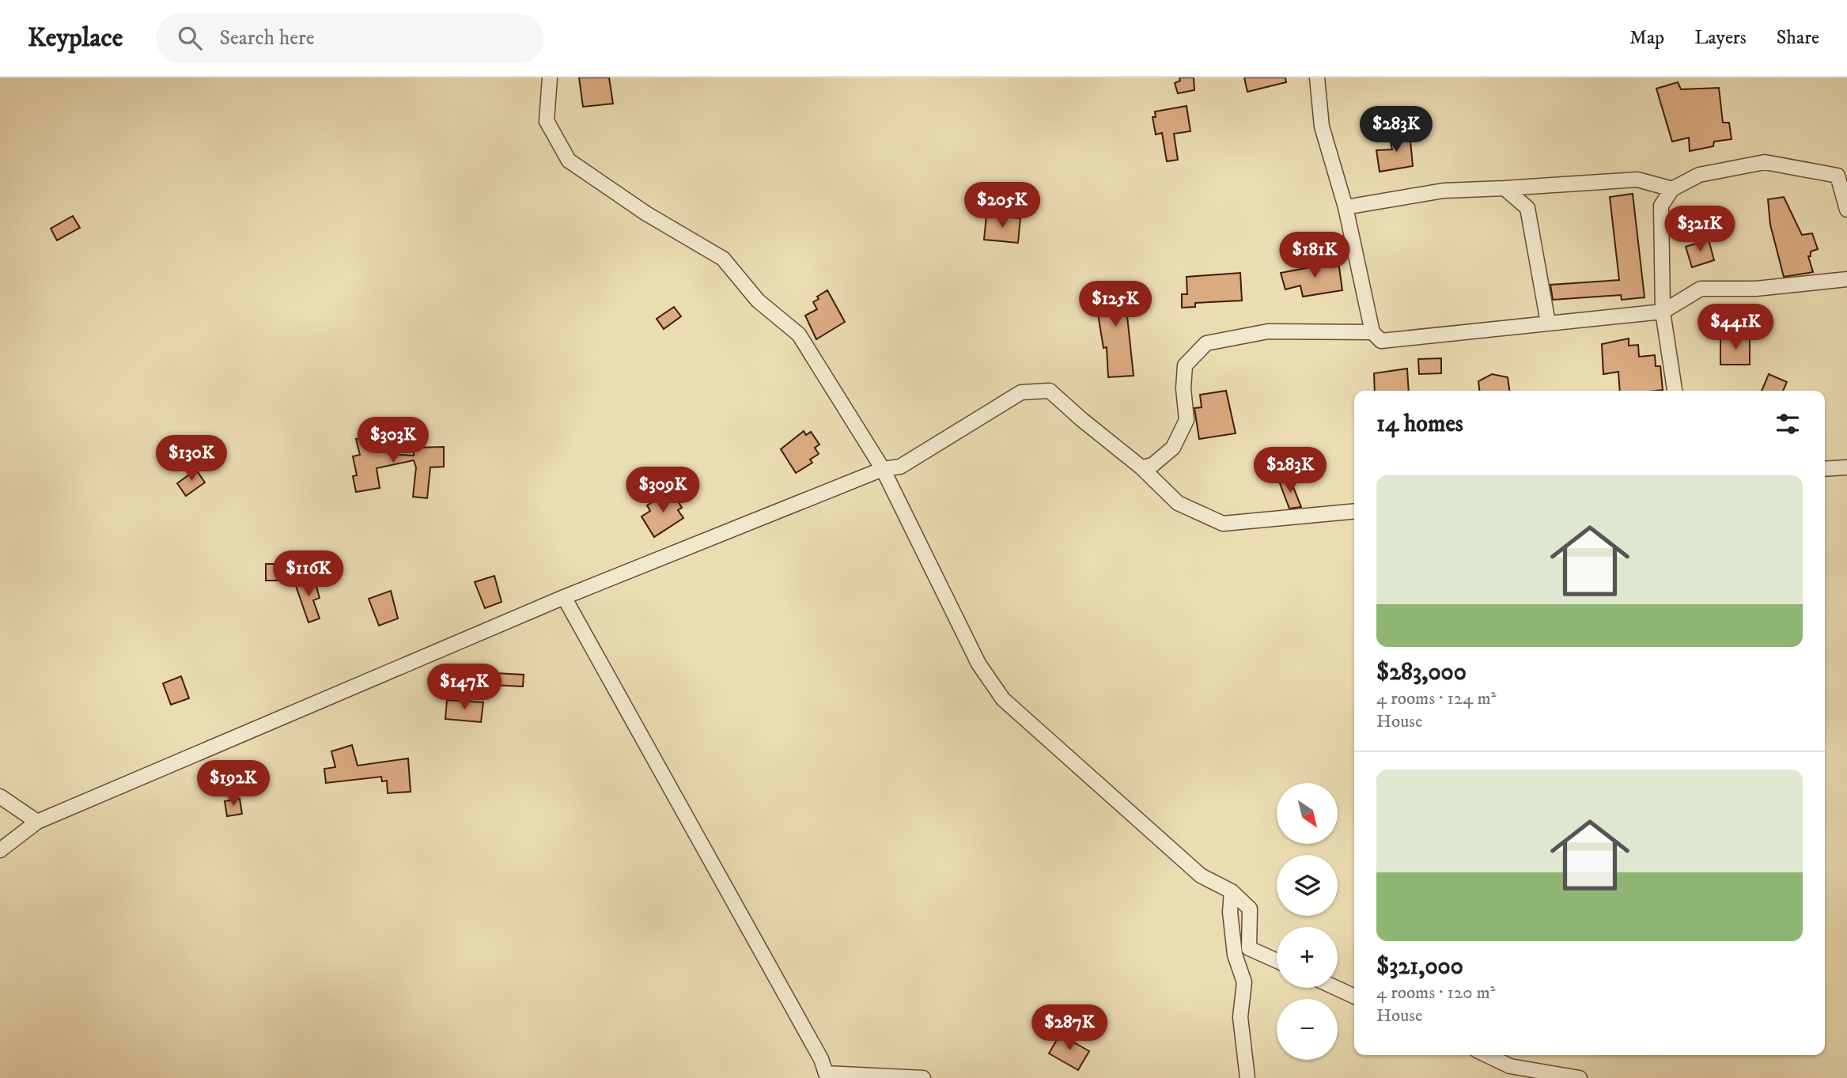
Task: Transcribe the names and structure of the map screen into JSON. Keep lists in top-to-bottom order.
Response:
{
  "north": "bottom right",
  "page": {
    "header": "Keyplace",
    "search": "Search here",
    "nav": ["Map", "Layers", "Share"],
    "price": [
      "$283K",
      "$205K",
      "$321K",
      "$181K",
      "$125K",
      "$441K",
      "$303K",
      "$130K",
      "$283K",
      "$309K",
      "$116K",
      "$147K",
      "$192K",
      "$287K"
    ],
    "heading": "14 homes",
    "list": [
      {
        "name": "$283,000",
        "note": "4 rooms · 124 m² · House"
      },
      {
        "name": "$321,000",
        "note": "4 rooms · 120 m² · House"
      }
    ],
    "map_buttons": ["+", "−"]
  }
}
